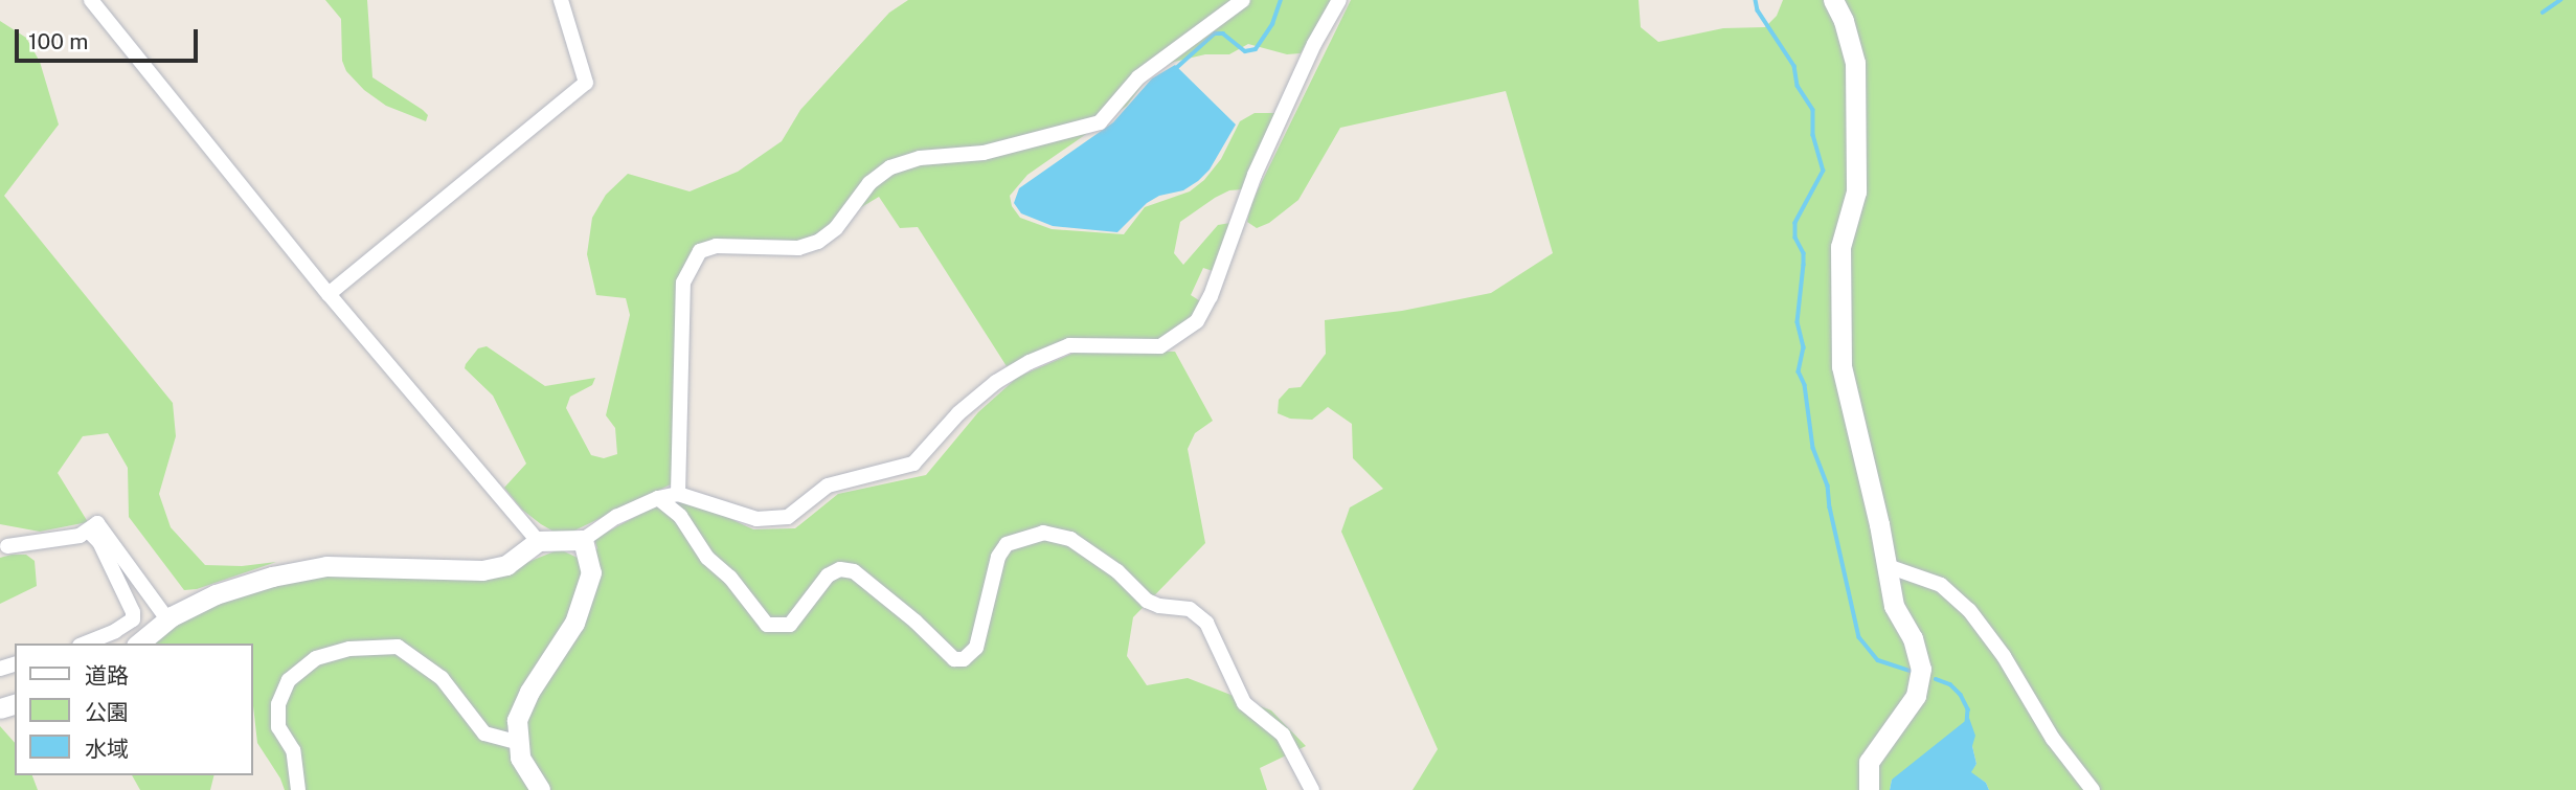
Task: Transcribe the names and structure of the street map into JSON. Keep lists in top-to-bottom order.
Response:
{
  "legend": ["道路", "公園", "水域"],
  "scale_bar": "100 m"
}
